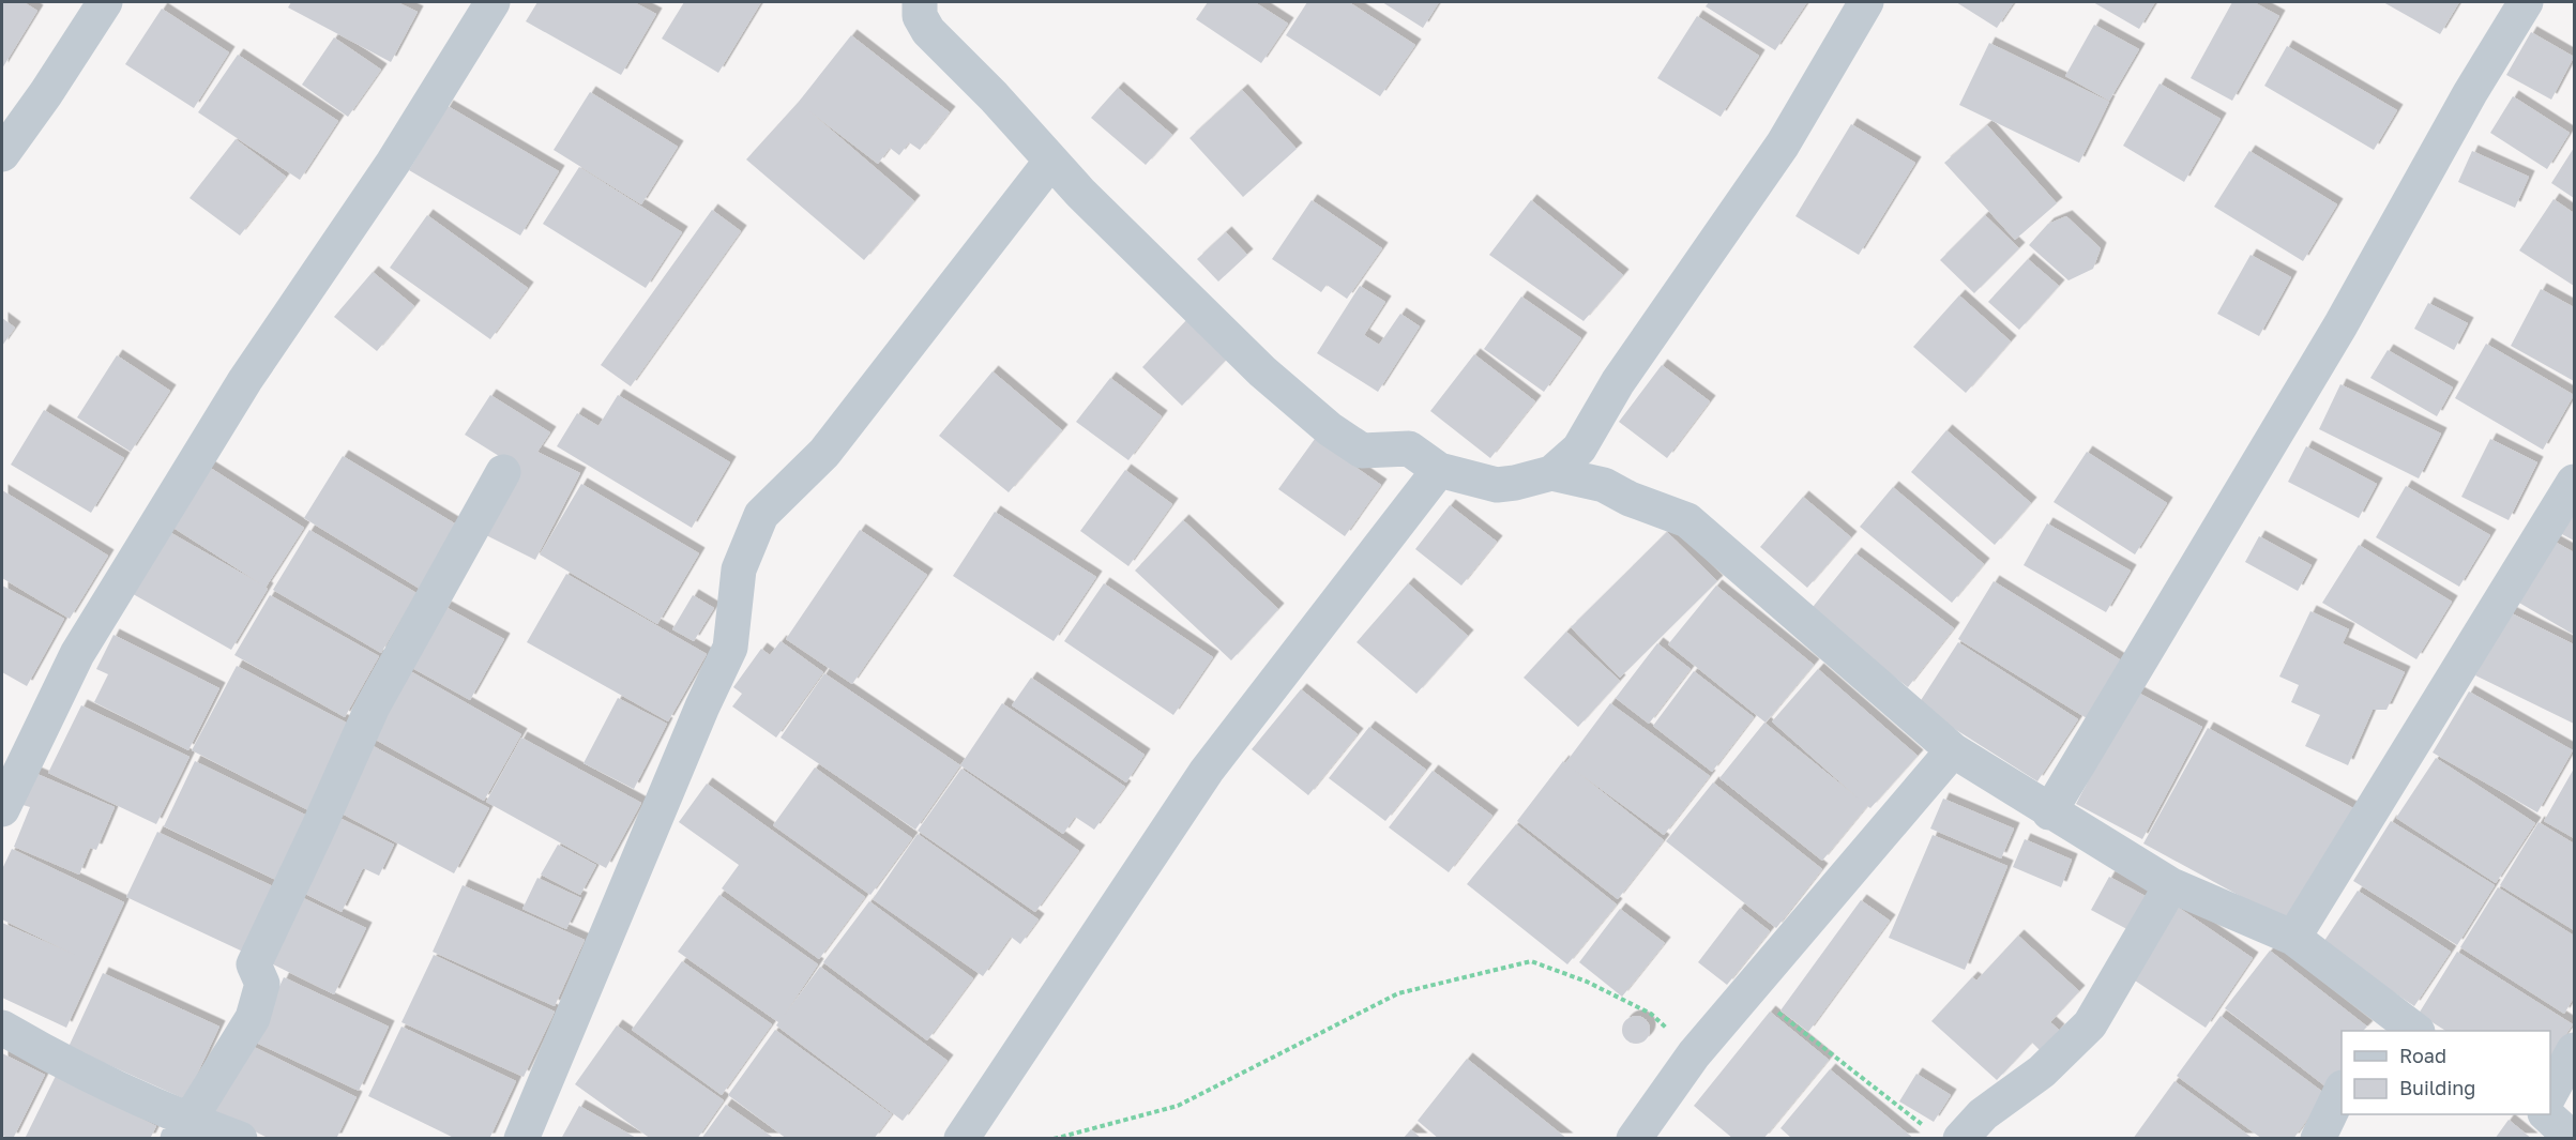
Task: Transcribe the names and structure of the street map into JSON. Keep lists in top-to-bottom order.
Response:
{
  "legend": ["Road", "Building"]
}
